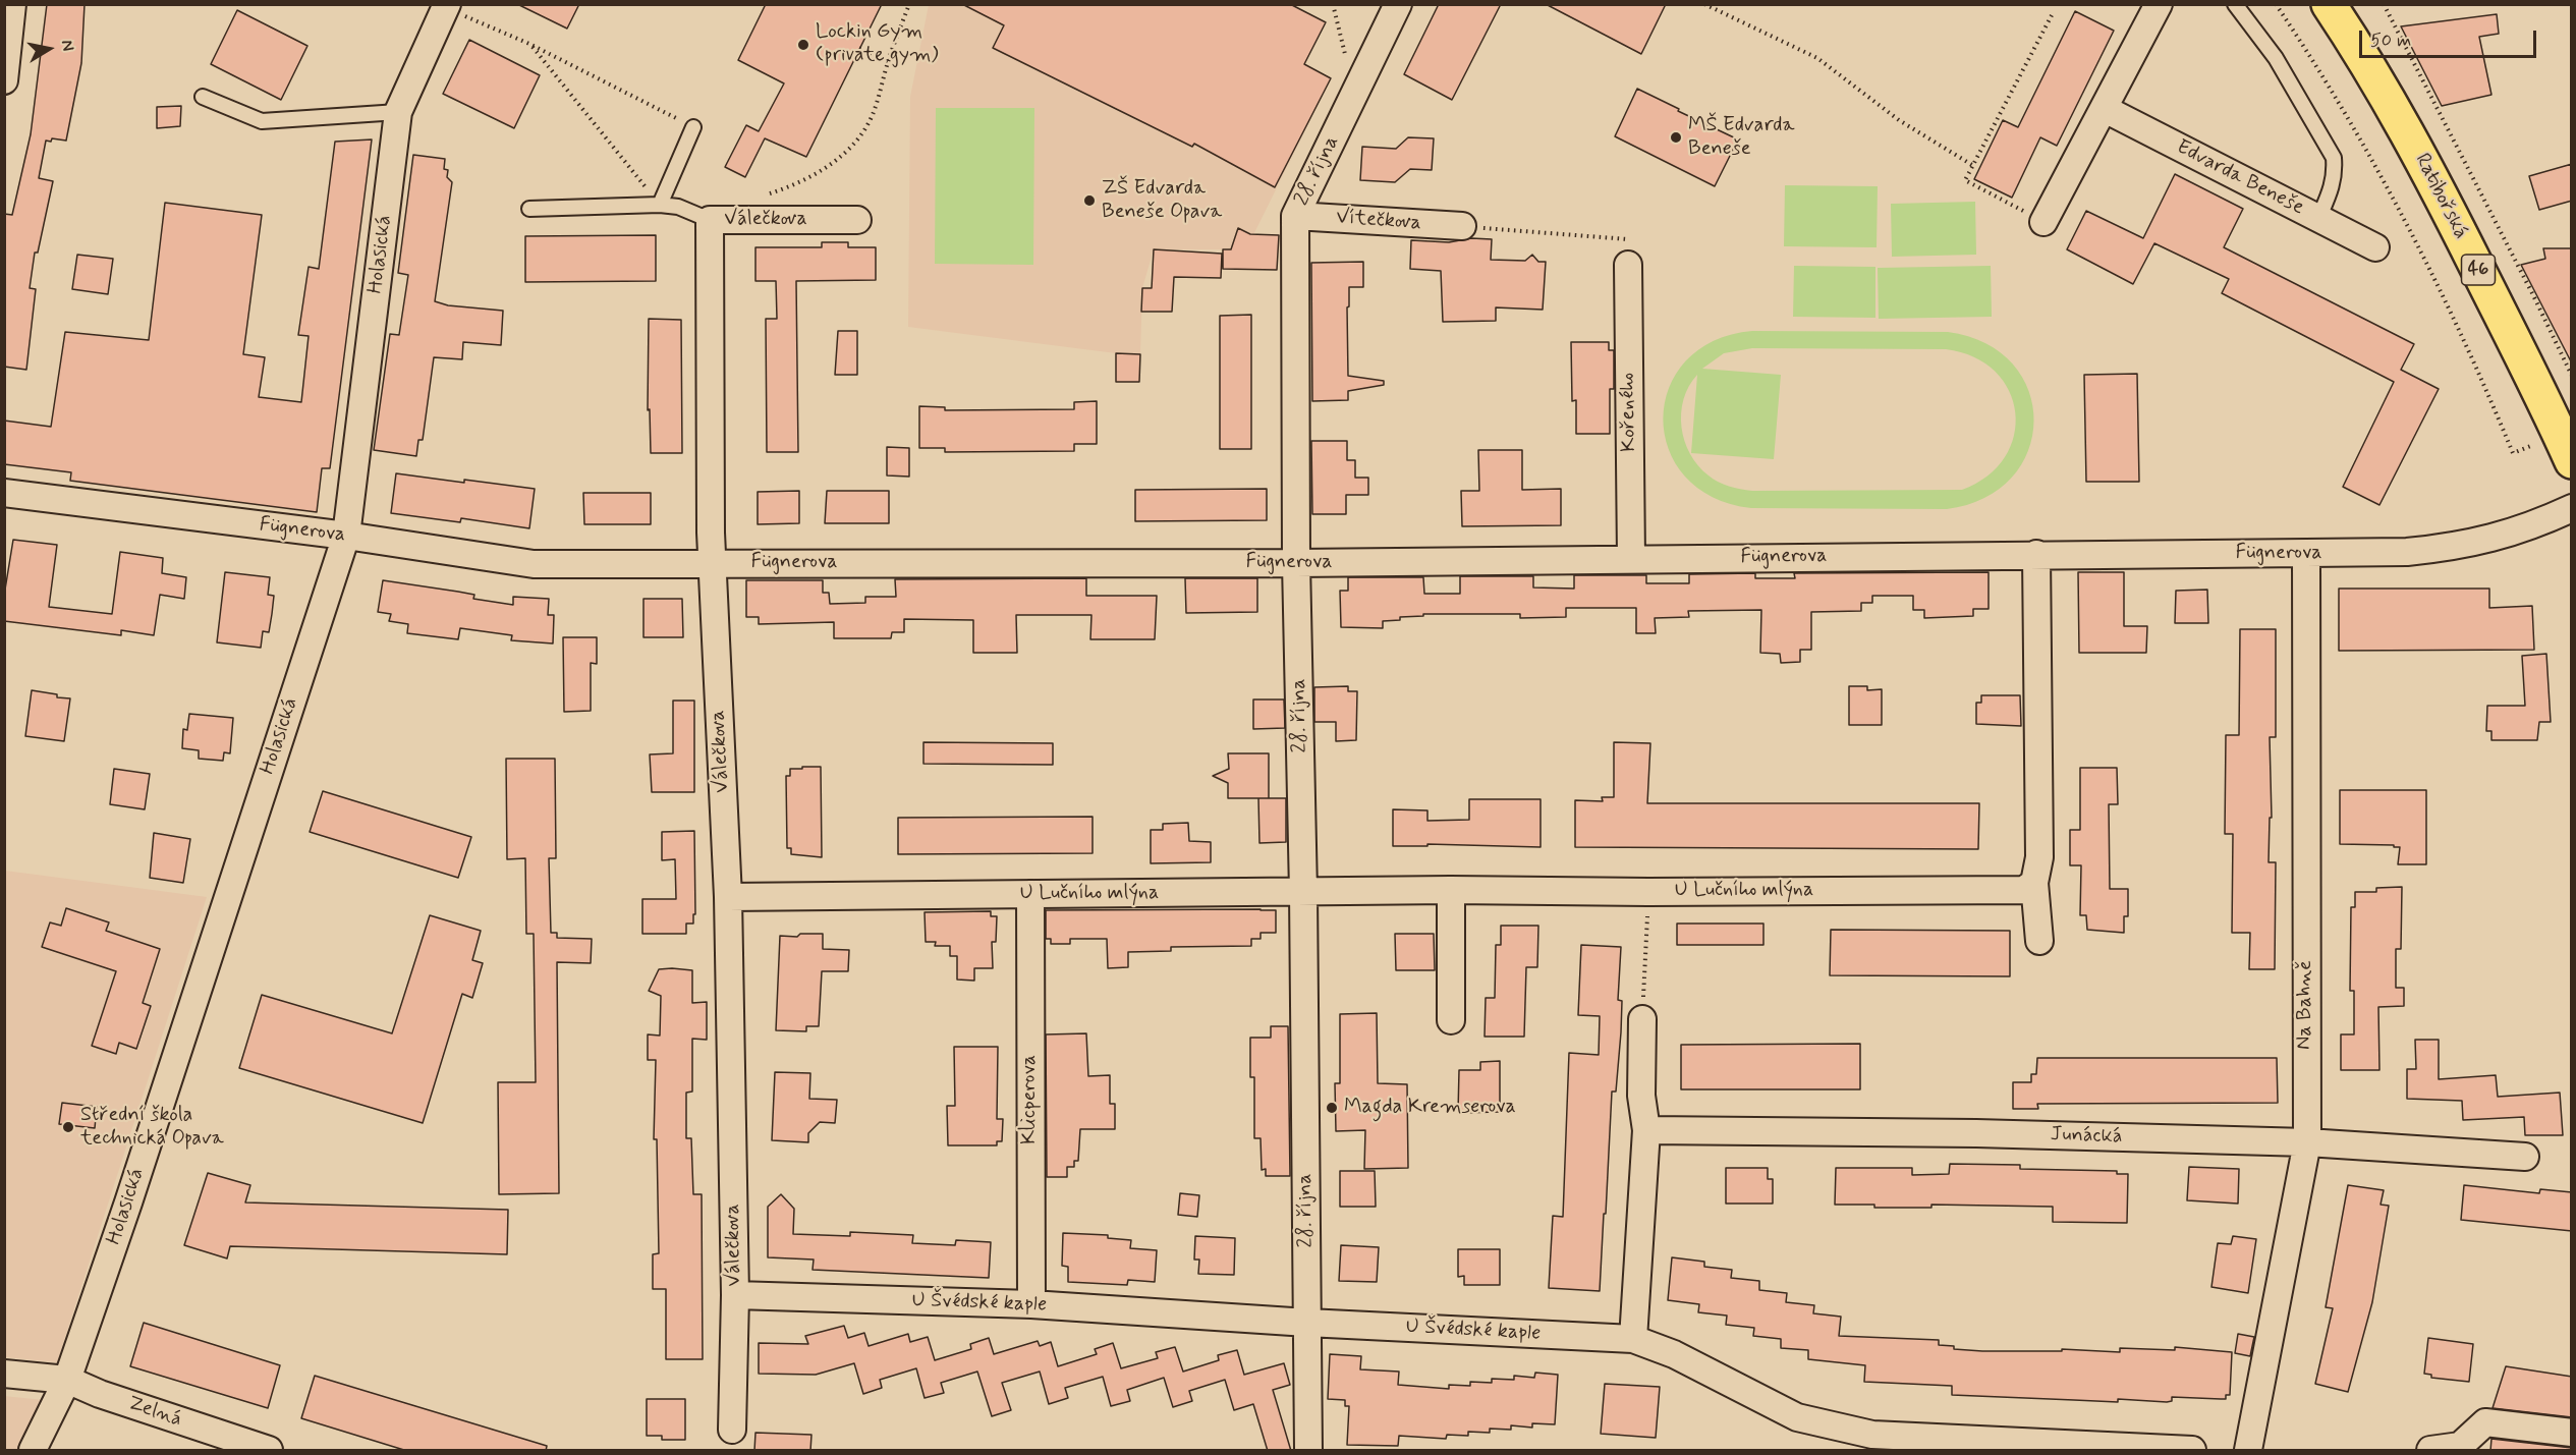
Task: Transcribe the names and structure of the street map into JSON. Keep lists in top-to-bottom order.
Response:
{
  "streets": {
    "main road": ["Ratibořská", "46"],
    "street": [
      "28. října",
      "Edvarda Beneše",
      "Válečkova",
      "Vítečkova",
      "Holasická",
      "Kořeného",
      "Fügnerova",
      "U Lučního mlýna",
      "Na Bahně",
      "Klicperova",
      "Junácká",
      "U Švédské kaple",
      "Zelná"
    ]
  },
  "crossings": [
    ["28. října", "Vítečkova"],
    ["28. října", "Fügnerova"],
    ["28. října", "U Lučního mlýna"],
    ["28. října", "U Švédské kaple"],
    ["Válečkova", "Fügnerova"],
    ["Válečkova", "U Lučního mlýna"],
    ["Válečkova", "U Švédské kaple"],
    ["Holasická", "Fügnerova"],
    ["Holasická", "Zelná"],
    ["Kořeného", "Fügnerova"],
    ["Fügnerova", "Na Bahně"],
    ["U Lučního mlýna", "Klicperova"],
    ["Na Bahně", "Junácká"],
    ["Klicperova", "U Švédské kaple"]
  ],
  "places": [
    "Lockin Gym (private gym)",
    "MŠ Edvarda Beneše",
    "ZŠ Edvarda Beneše Opava",
    "Magda Kremserova",
    "Střední škola technická Opava"
  ],
  "scale_bar": "50 m",
  "north": "right"
}
